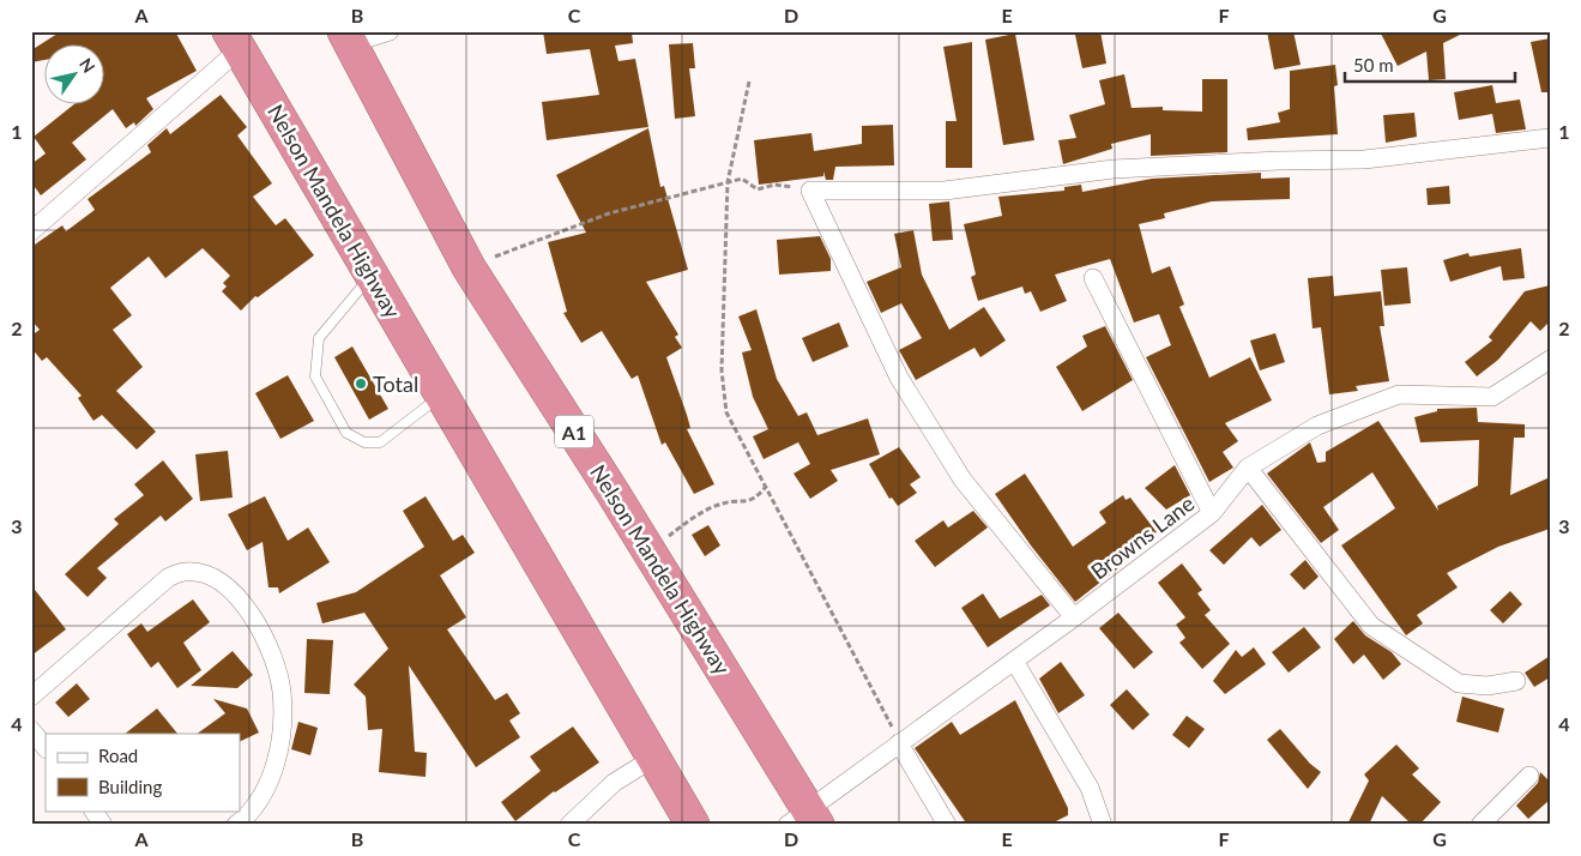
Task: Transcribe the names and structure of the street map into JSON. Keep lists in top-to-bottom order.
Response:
{
  "streets": {
    "highway": ["Nelson Mandela Highway", "A1"],
    "street": ["Browns Lane"]
  },
  "crossings": [
    ["Nelson Mandela Highway", "Browns Lane"]
  ],
  "places": ["Total"],
  "legend": ["Road", "Building"],
  "scale_bar": "50 m",
  "north": "top right",
  "grid": {
    "columns": [
      "A",
      "B",
      "C",
      "D",
      "E",
      "F",
      "G"
    ],
    "rows": [
      "1",
      "2",
      "3",
      "4"
    ]
  }
}
